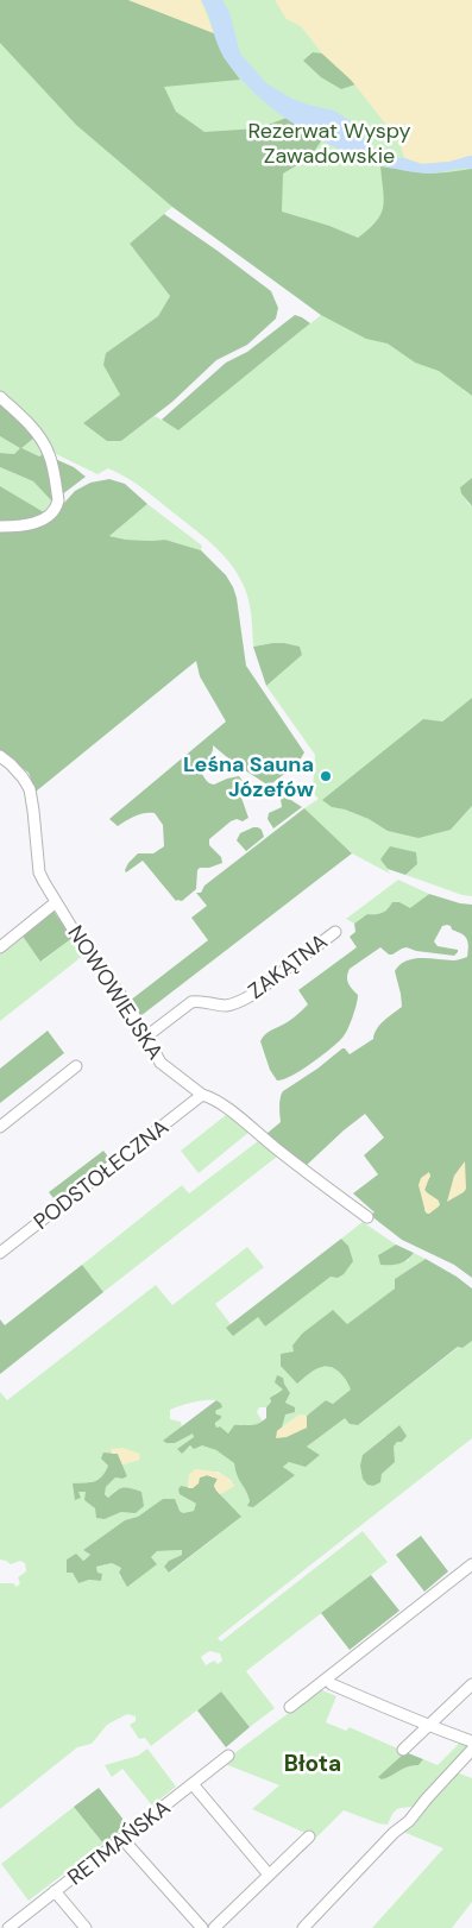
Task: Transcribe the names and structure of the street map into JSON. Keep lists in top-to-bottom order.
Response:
{
  "streets": {
    "street": [
      "ZAKĄTNA",
      "NOWOWIEJSKA",
      "PODSTOŁECZNA",
      "RETMAŃSKA"
    ]
  },
  "crossings": [
    ["ZAKĄTNA", "NOWOWIEJSKA"],
    ["NOWOWIEJSKA", "PODSTOŁECZNA"]
  ],
  "districts": ["Błota"],
  "parks": ["Rezerwat Wyspy Zawadowskie"],
  "places": ["Leśna Sauna Józefów"]
}
